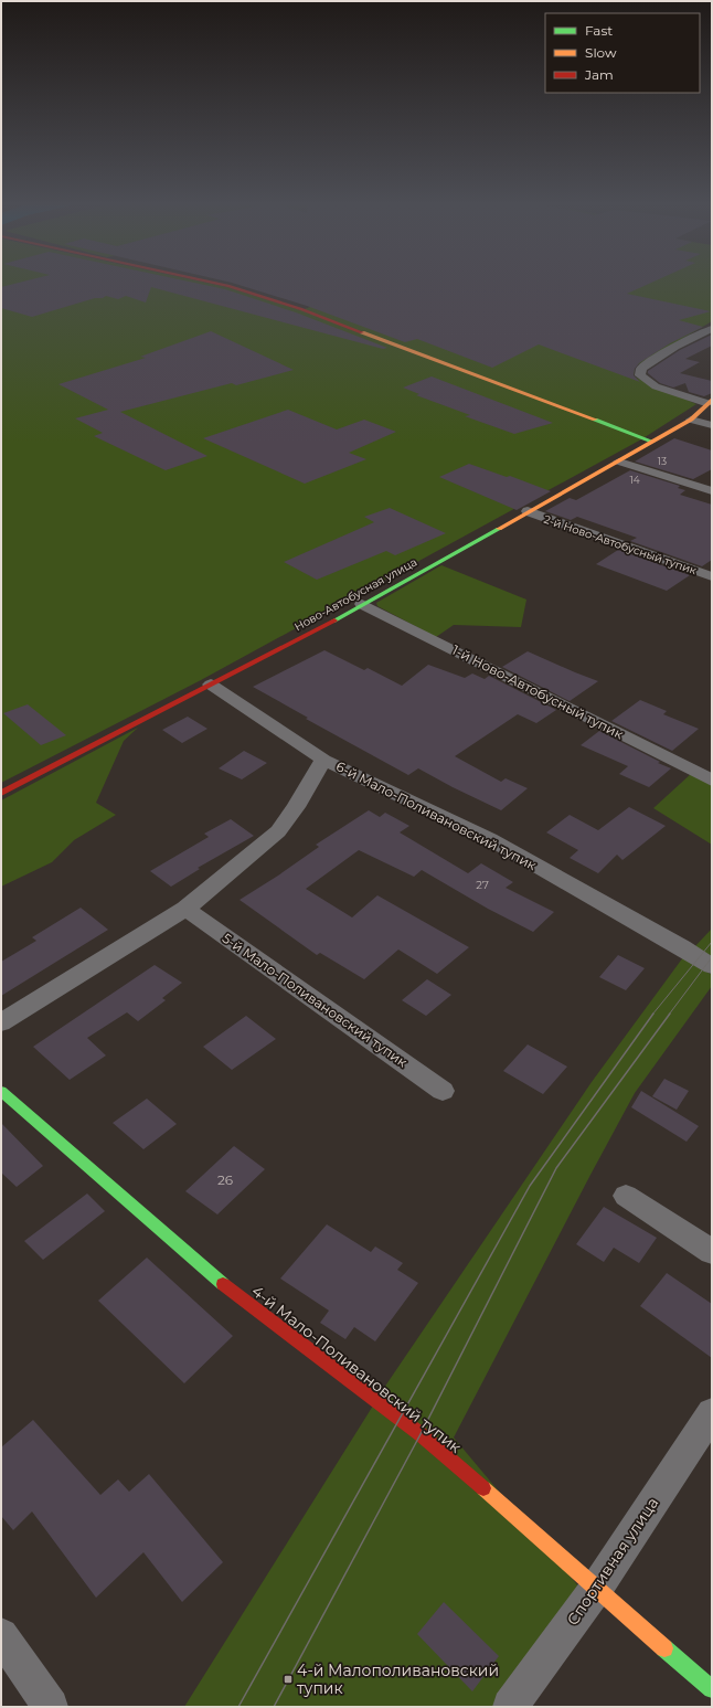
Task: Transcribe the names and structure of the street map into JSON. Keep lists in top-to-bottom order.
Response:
{
  "streets": {
    "street": [
      "2-й Ново-Автобусный тупик",
      "Ново-Автобусная улица",
      "1-й Ново-Автобусный тупик",
      "6-й Мало-Поливановский тупик",
      "5-й Мало-Поливановский тупик",
      "4-й Мало-Поливановский тупик",
      "Спортивная улица"
    ]
  },
  "crossings": [
    ["2-й Ново-Автобусный тупик", "Ново-Автобусная улица"],
    ["Ново-Автобусная улица", "1-й Ново-Автобусный тупик"],
    ["Ново-Автобусная улица", "6-й Мало-Поливановский тупик"],
    ["4-й Мало-Поливановский тупик", "Спортивная улица"]
  ],
  "places": {
    "transit": ["4-й Малополивановский тупик"]
  },
  "house_numbers": [
    "13",
    "14",
    "27",
    "26"
  ],
  "legend": ["Fast", "Slow", "Jam"]
}
